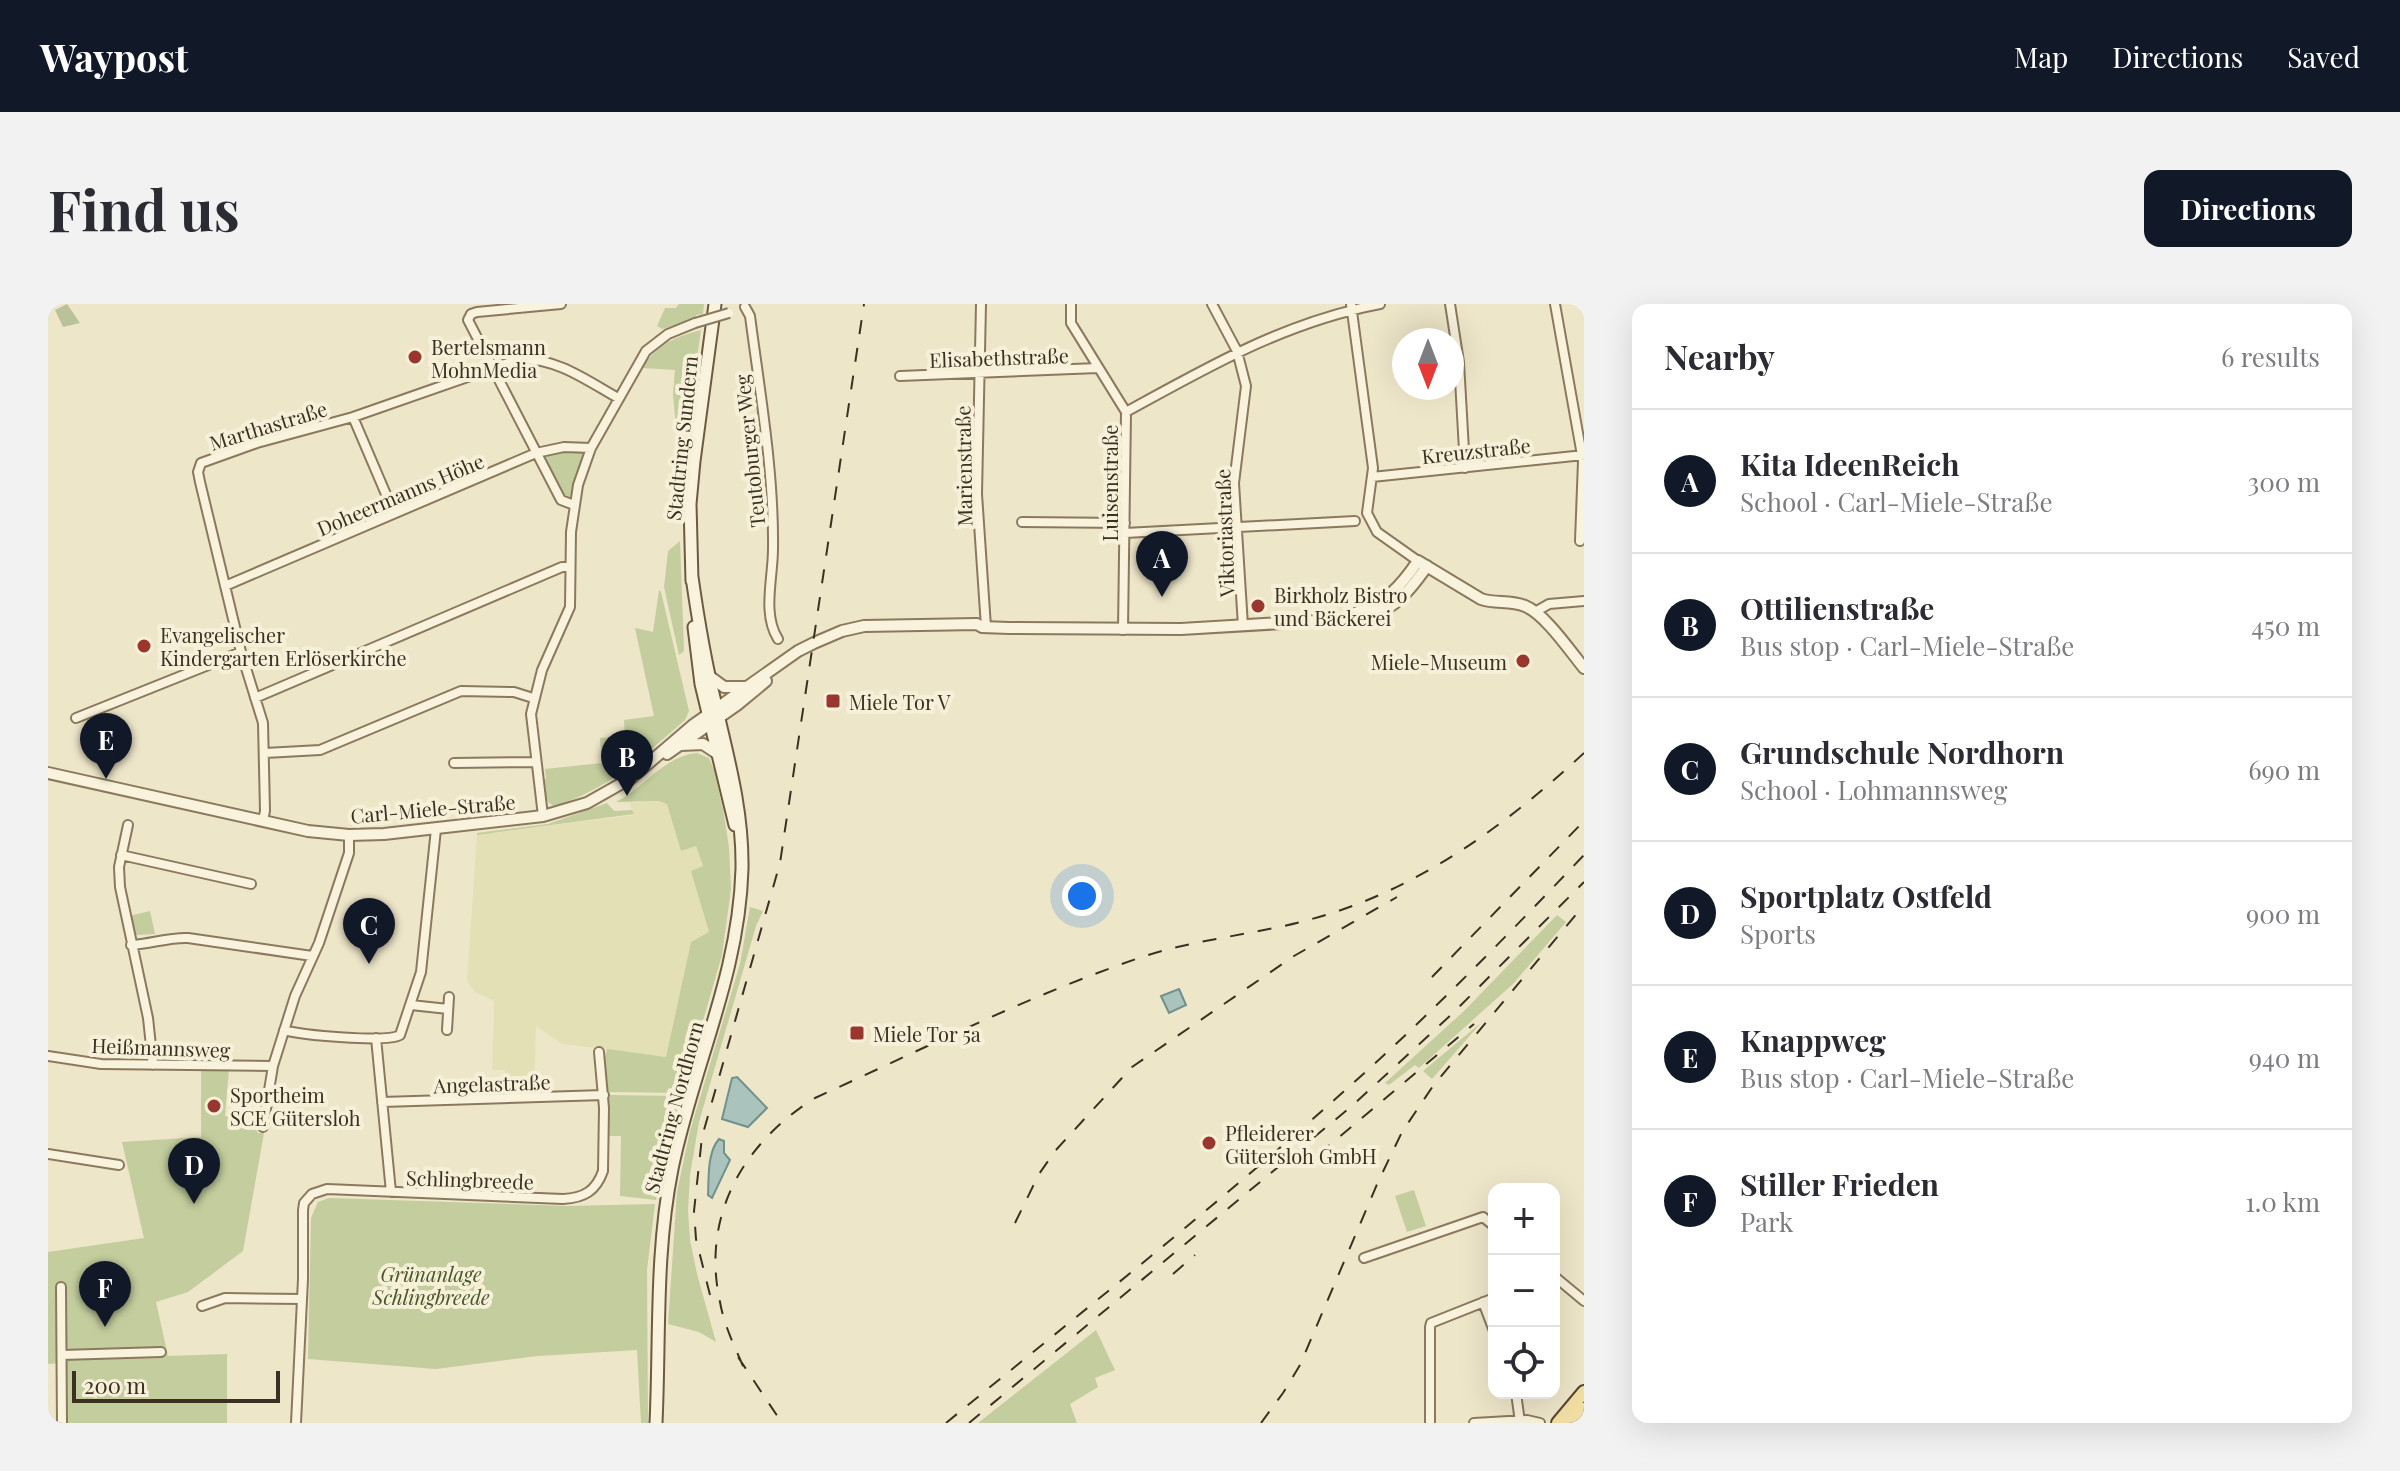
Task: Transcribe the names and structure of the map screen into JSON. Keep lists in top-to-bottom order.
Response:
{
  "streets": {
    "main road": ["Stadtring Sundern", "Stadtring Nordhorn"],
    "street": [
      "Elisabethstraße",
      "Marthastraße",
      "Kreuzstraße",
      "Teutoburger Weg",
      "Marienstraße",
      "Luisenstraße",
      "Doheermanns Höhe",
      "Viktoriastraße",
      "Carl-Miele-Straße",
      "Heißmannsweg",
      "Angelastraße",
      "Schlingbreede"
    ]
  },
  "crossings": [
    ["Elisabethstraße", "Marienstraße"],
    ["Elisabethstraße", "Luisenstraße"],
    ["Marthastraße", "Doheermanns Höhe"],
    ["Stadtring Sundern", "Carl-Miele-Straße"],
    ["Stadtring Sundern", "Stadtring Nordhorn"],
    ["Marienstraße", "Carl-Miele-Straße"],
    ["Luisenstraße", "Carl-Miele-Straße"],
    ["Viktoriastraße", "Carl-Miele-Straße"],
    ["Carl-Miele-Straße", "Stadtring Nordhorn"],
    ["Angelastraße", "Schlingbreede"]
  ],
  "parks": ["Grünanlage Schlingbreede"],
  "places": {
    "other": [
      "Bertelsmann MohnMedia",
      "Birkholz Bistro und Bäckerei",
      "Evangelischer Kindergarten Erlöserkirche",
      "Miele-Museum",
      "Sportheim SCE Gütersloh",
      "Pfleiderer Gütersloh GmbH"
    ],
    "transit": ["Miele Tor V", "Miele Tor 5a"]
  },
  "scale_bar": "200 m",
  "north": "bottom",
  "page": {
    "header": "Waypost",
    "nav": ["Map", "Directions", "Saved"],
    "buttons": "Directions",
    "title": "Find us",
    "heading": ["Nearby", "6 results"],
    "list": [
      {
        "mark": "A",
        "name": "Kita IdeenReich",
        "note": "School · Carl-Miele-Straße",
        "value": "300 m"
      },
      {
        "mark": "B",
        "name": "Ottilienstraße",
        "note": "Bus stop · Carl-Miele-Straße",
        "value": "450 m"
      },
      {
        "mark": "C",
        "name": "Grundschule Nordhorn",
        "note": "School · Lohmannsweg",
        "value": "690 m"
      },
      {
        "mark": "D",
        "name": "Sportplatz Ostfeld",
        "note": "Sports",
        "value": "900 m"
      },
      {
        "mark": "E",
        "name": "Knappweg",
        "note": "Bus stop · Carl-Miele-Straße",
        "value": "940 m"
      },
      {
        "mark": "F",
        "name": "Stiller Frieden",
        "note": "Park",
        "value": "1.0 km"
      }
    ],
    "pins": [
      "A",
      "E",
      "B",
      "C",
      "D",
      "F"
    ],
    "map_buttons": ["+", "−"],
    "scale": "200 m"
  }
}
